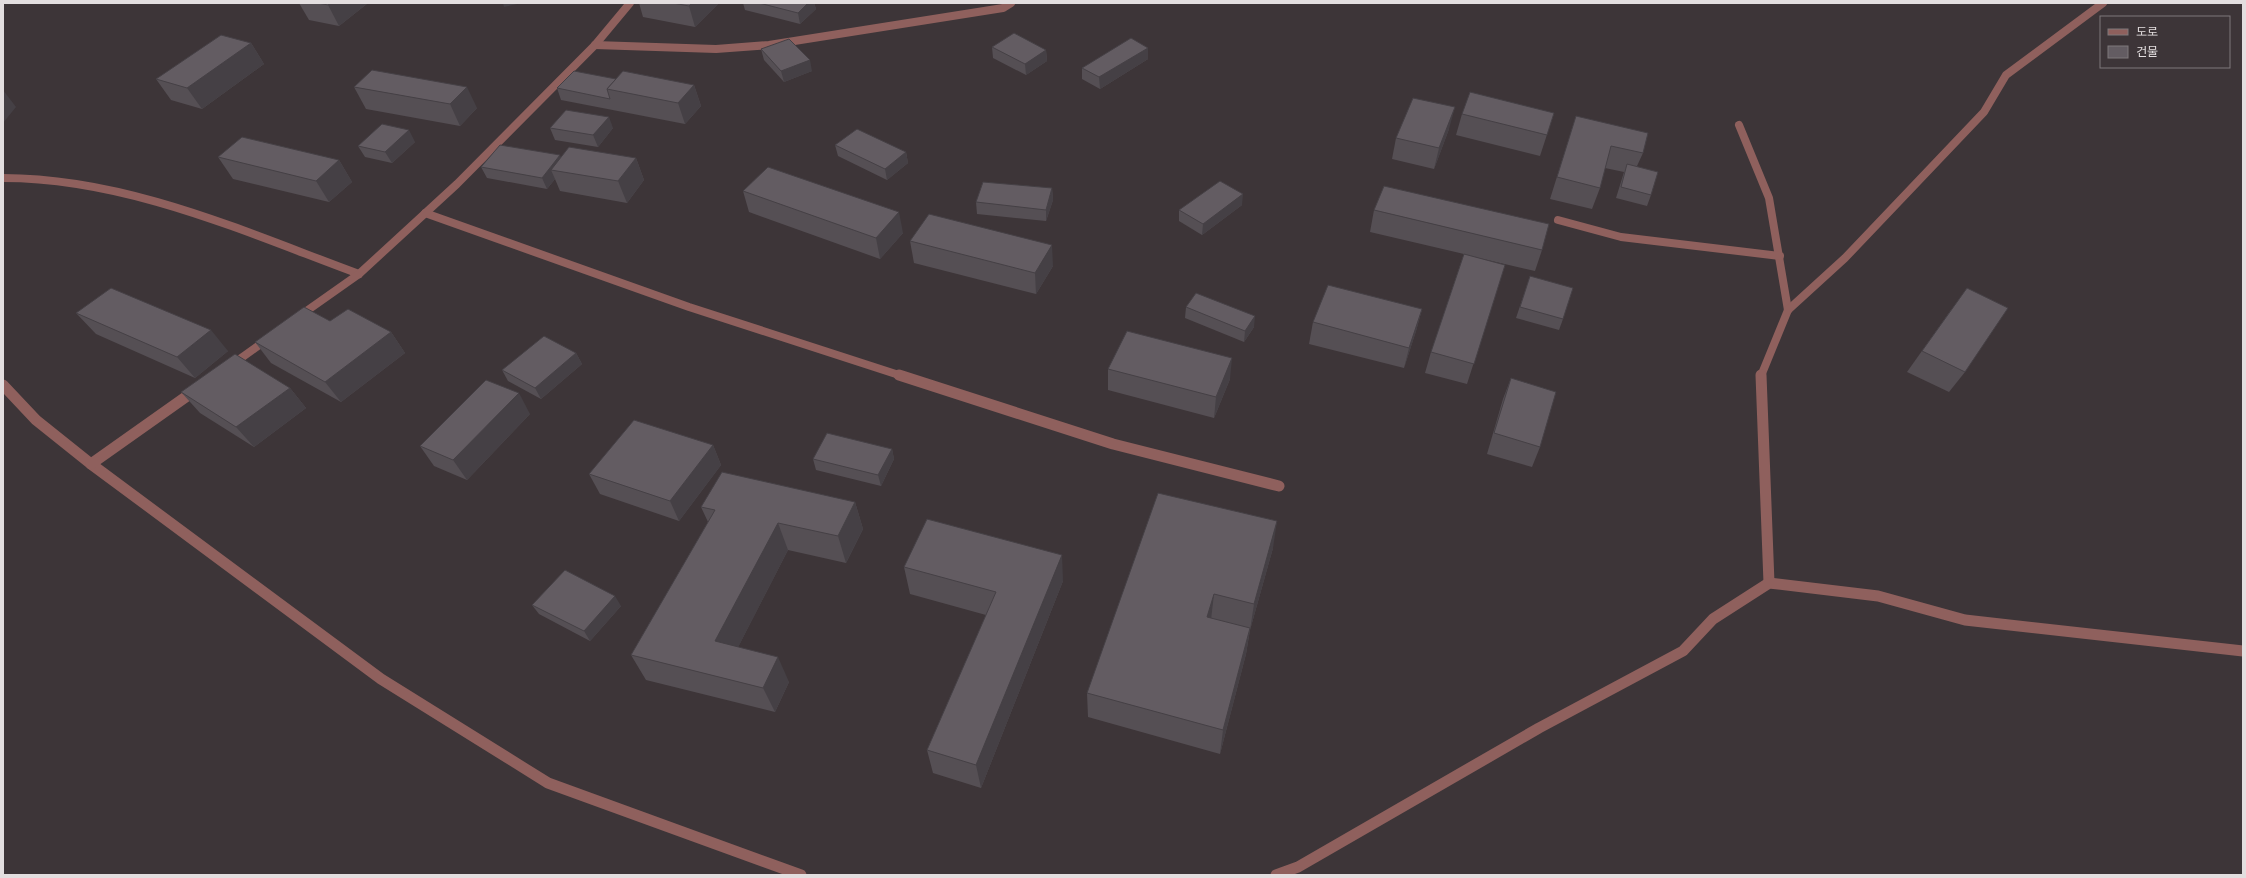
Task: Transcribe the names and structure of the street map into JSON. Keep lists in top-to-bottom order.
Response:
{
  "legend": ["도로", "건물"]
}
